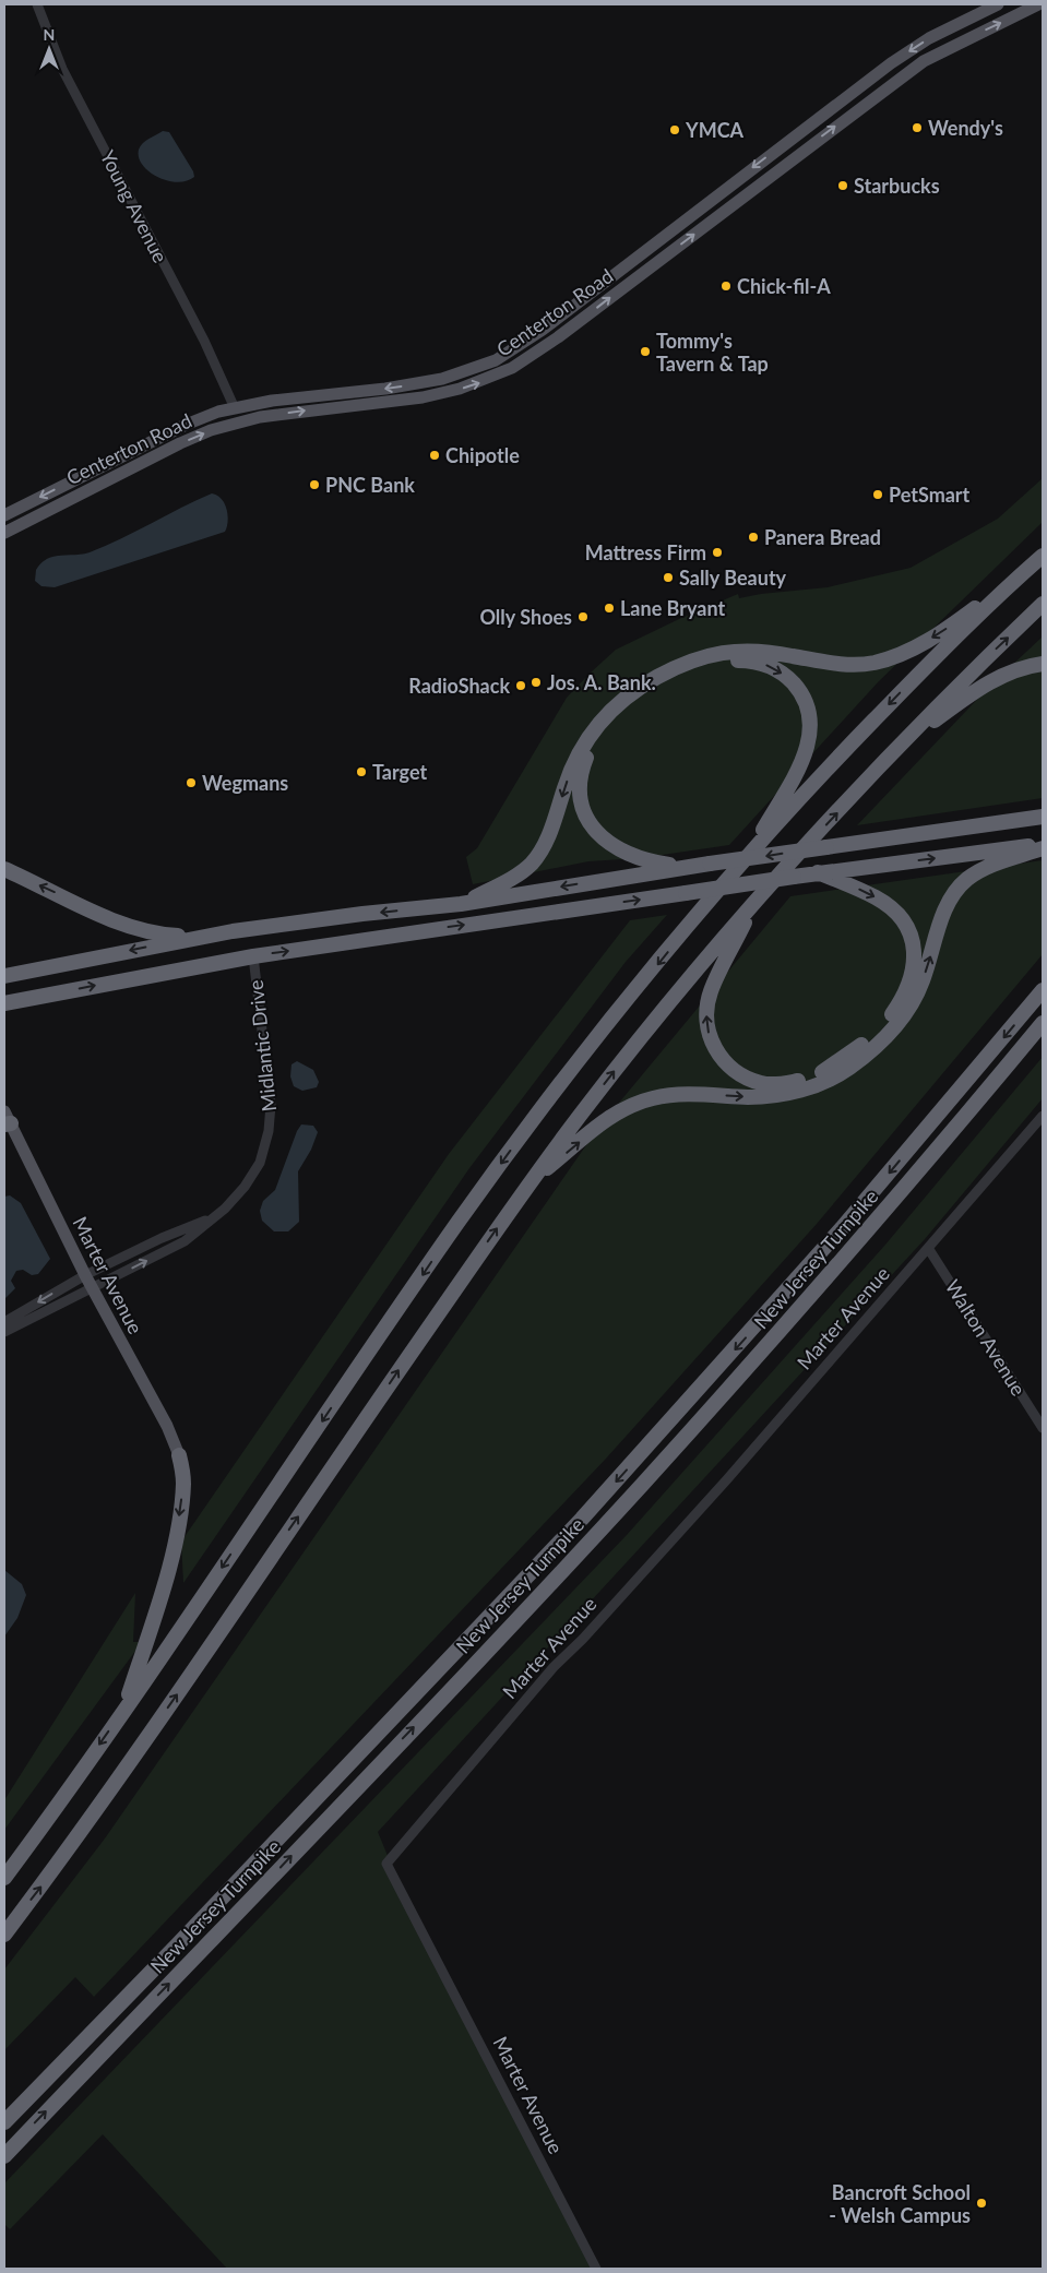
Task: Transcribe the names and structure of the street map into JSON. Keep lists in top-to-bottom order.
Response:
{
  "streets": {
    "highway": ["New Jersey Turnpike"],
    "main road": ["Centerton Road", "Marter Avenue"],
    "street": ["Young Avenue", "Midlantic Drive", "Walton Avenue"]
  },
  "crossings": [
    ["Young Avenue", "Centerton Road"],
    ["Midlantic Drive", "Marter Avenue"],
    ["Marter Avenue", "Walton Avenue"]
  ],
  "places": [
    "Wendy's",
    "YMCA",
    "Starbucks",
    "Chick-fil-A",
    "Tommy's Tavern & Tap",
    "Chipotle",
    "PNC Bank",
    "PetSmart",
    "Panera Bread",
    "Mattress Firm",
    "Sally Beauty",
    "Lane Bryant",
    "Olly Shoes",
    "Jos. A. Bank.",
    "RadioShack",
    "Target",
    "Wegmans",
    "Bancroft School - Welsh Campus"
  ],
  "north": "top"
}
